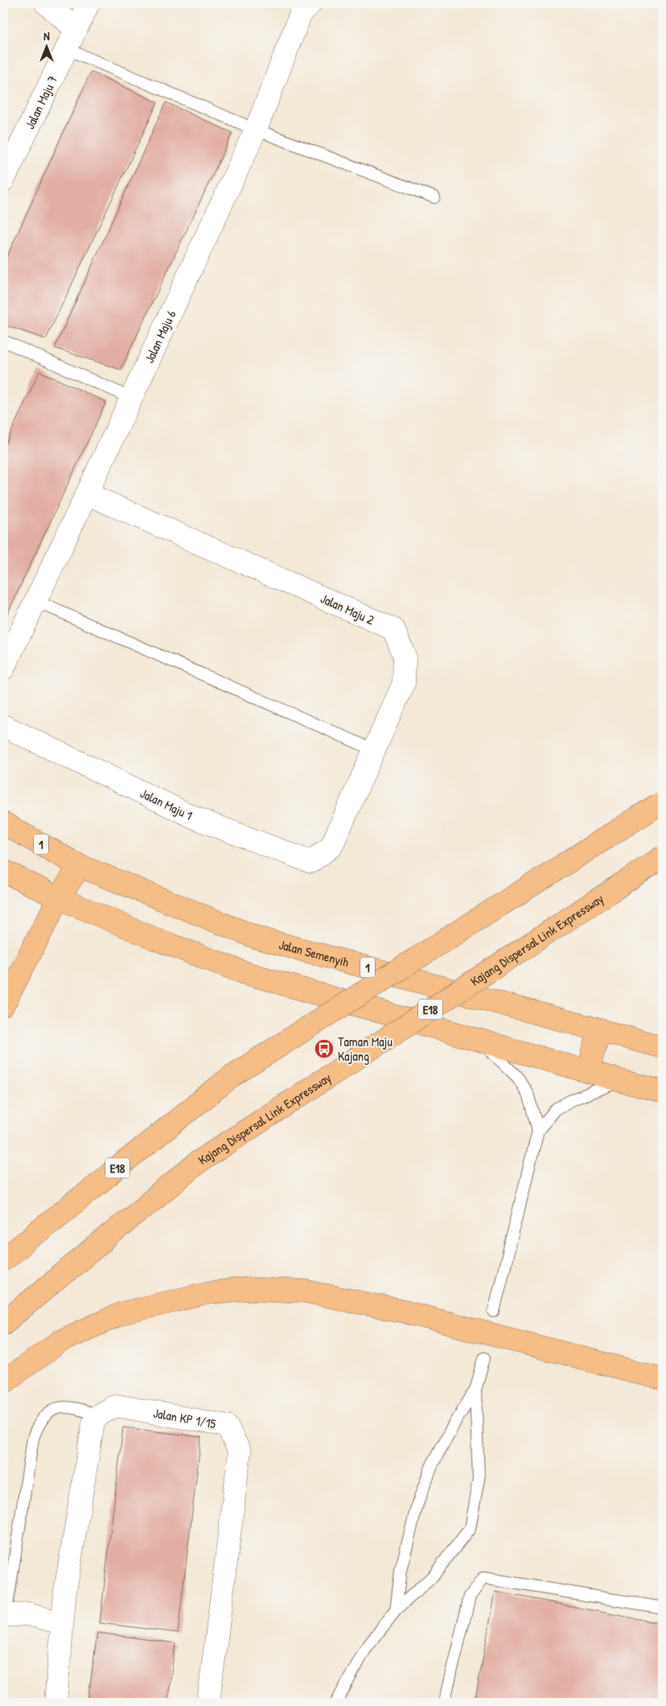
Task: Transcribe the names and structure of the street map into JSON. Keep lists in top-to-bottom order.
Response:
{
  "streets": {
    "main road": [
      "1",
      "Kajang Dispersal Link Expressway",
      "Jalan Semenyih",
      "E18"
    ],
    "street": [
      "Jalan Maju 7",
      "Jalan Maju 6",
      "Jalan Maju 2",
      "Jalan Maju 1",
      "Jalan KP 1/15"
    ]
  },
  "crossings": [
    ["Jalan Maju 6", "Jalan Maju 2"],
    ["Jalan Maju 2", "Jalan Maju 1"]
  ],
  "places": {
    "bus stop": ["Taman Maju Kajang"]
  },
  "north": "top"
}
